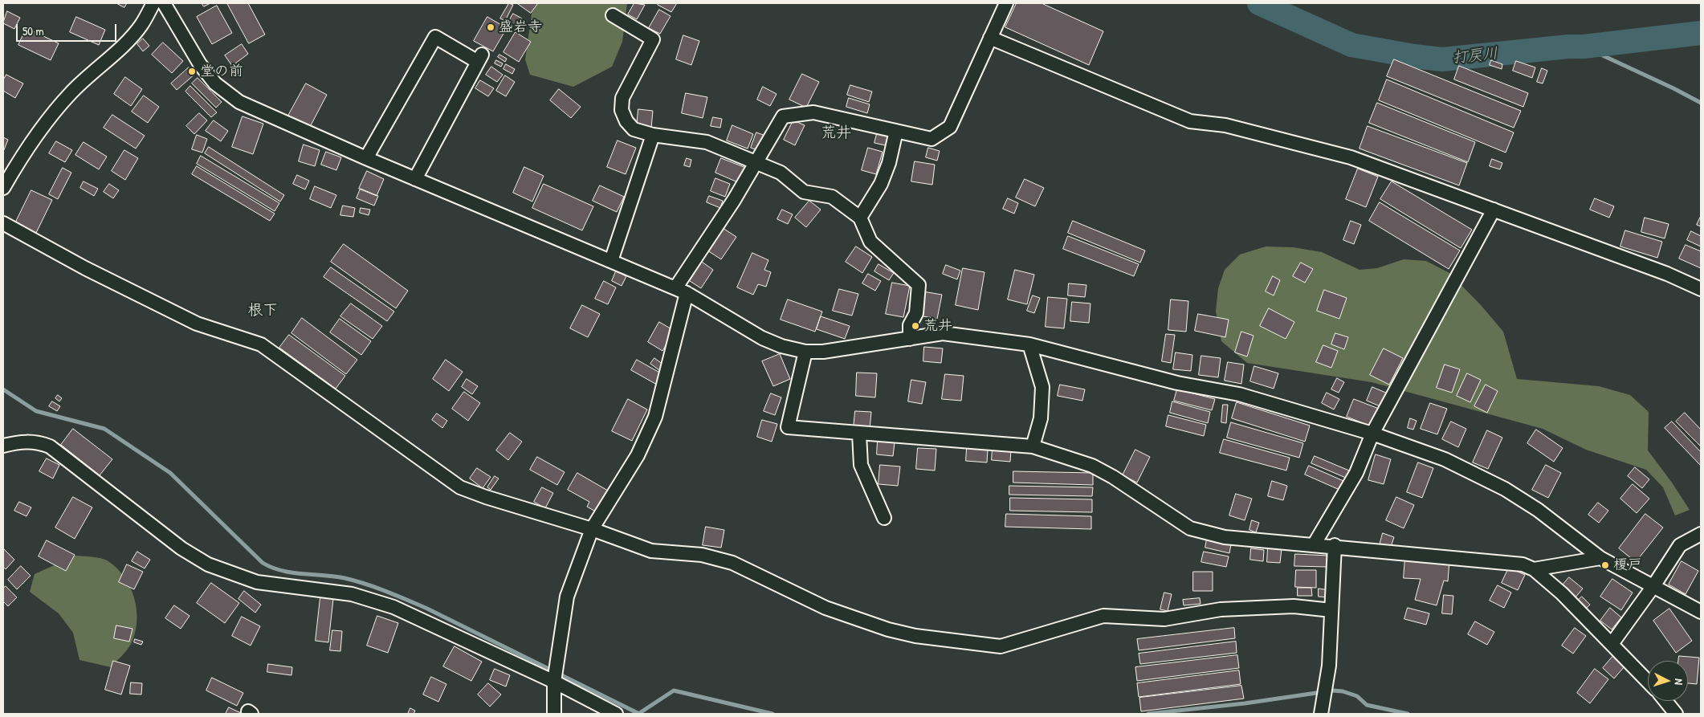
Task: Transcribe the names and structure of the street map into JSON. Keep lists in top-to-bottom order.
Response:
{
  "districts": ["荒井", "根下"],
  "water": ["打戻川"],
  "places": [
    "盛岩寺",
    "堂の前",
    "荒井",
    "榎戸"
  ],
  "scale_bar": "50 m",
  "north": "right"
}
